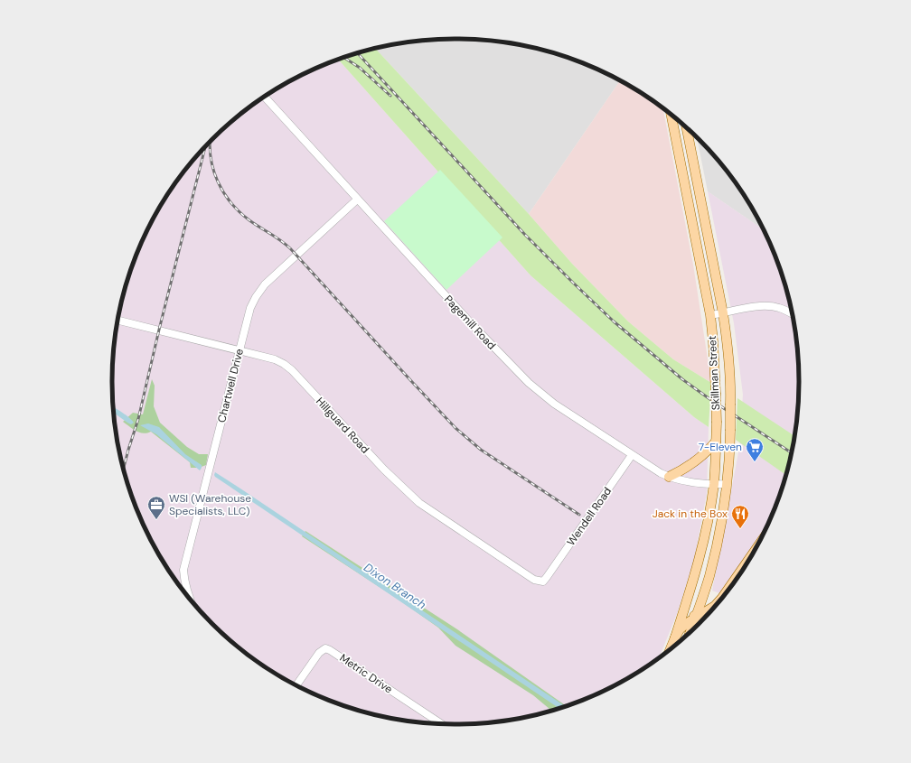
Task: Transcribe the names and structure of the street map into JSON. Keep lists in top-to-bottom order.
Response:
{
  "streets": {
    "main road": ["Skillman Street"],
    "street": [
      "Pagemill Road",
      "Chartwell Drive",
      "Hillguard Road",
      "Wendell Road",
      "Metric Drive"
    ]
  },
  "crossings": [
    ["Pagemill Road", "Skillman Street"],
    ["Pagemill Road", "Chartwell Drive"],
    ["Pagemill Road", "Wendell Road"],
    ["Chartwell Drive", "Hillguard Road"],
    ["Hillguard Road", "Wendell Road"]
  ],
  "water": ["Dixon Branch"],
  "places": {
    "supermarket": ["7-Eleven"],
    "office": ["WSI (Warehouse Specialists, LLC)"],
    "restaurant": ["Jack in the Box"]
  }
}
